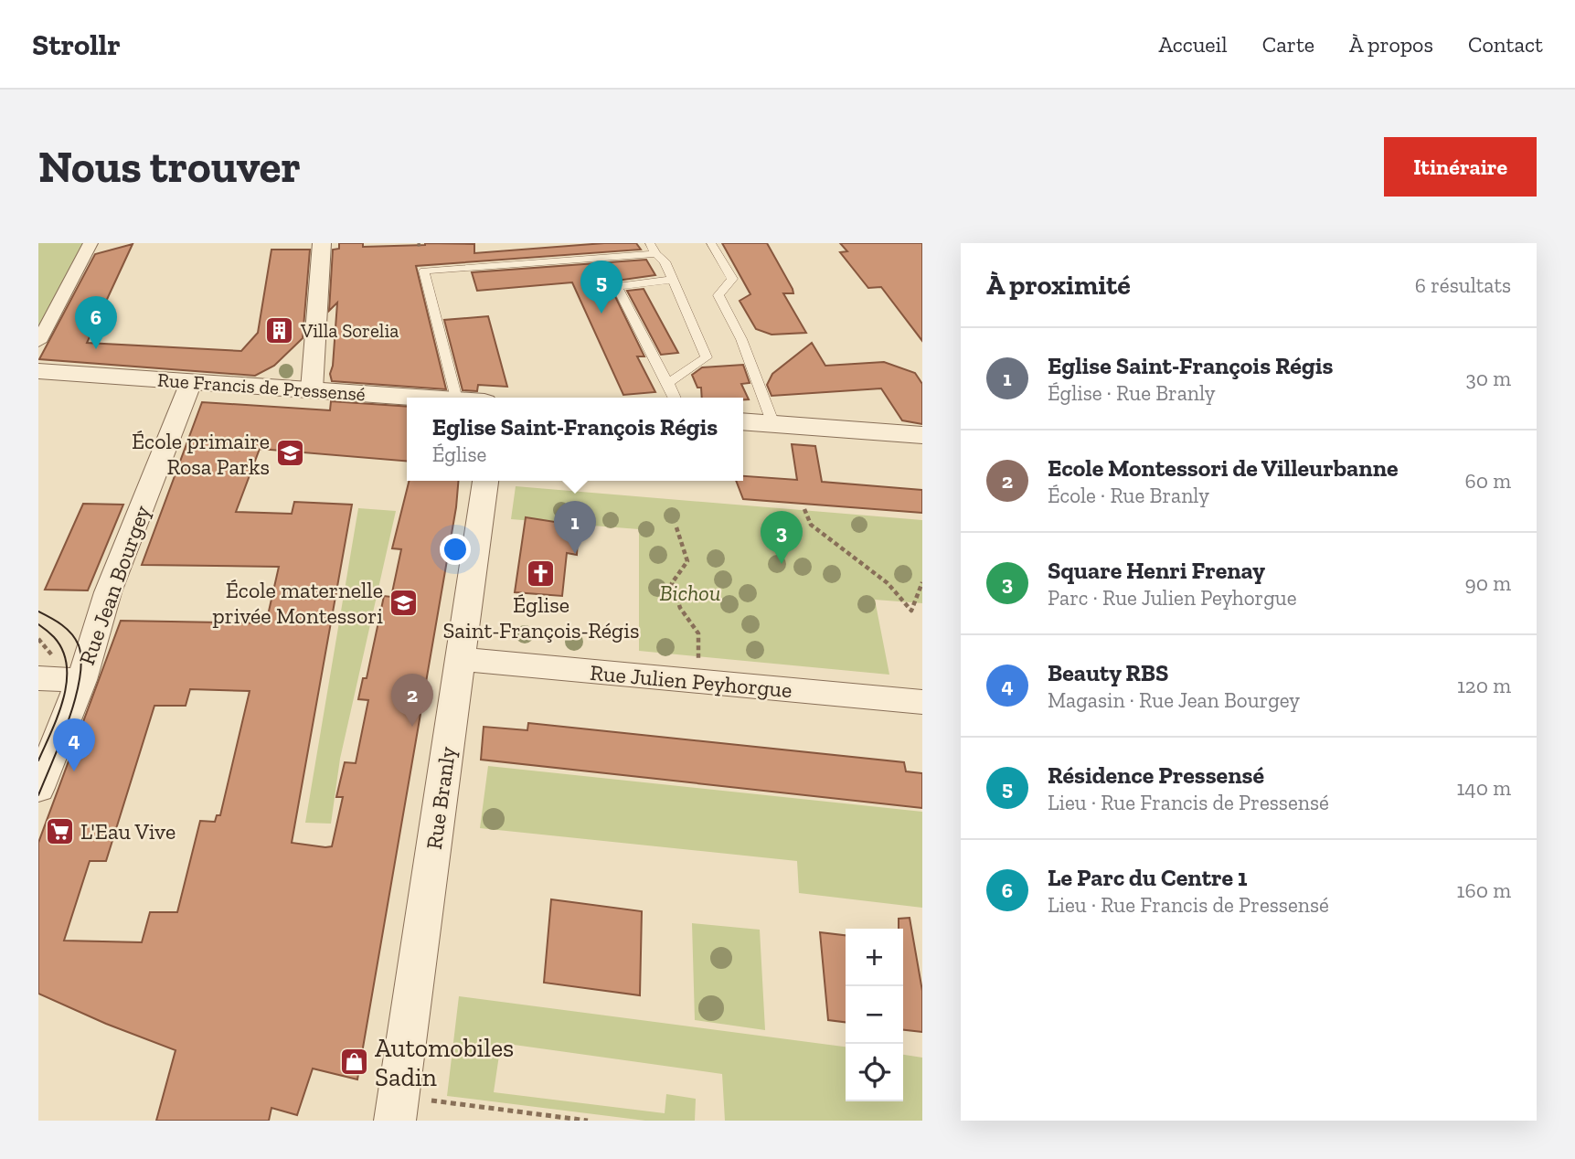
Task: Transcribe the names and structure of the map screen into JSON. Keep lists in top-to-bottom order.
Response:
{
  "streets": {
    "street": [
      "Rue Francis de Pressensé",
      "Rue Jean Bourgey",
      "Rue Julien Peyhorgue",
      "Rue Branly"
    ]
  },
  "crossings": [
    ["Rue Francis de Pressensé", "Rue Jean Bourgey"],
    ["Rue Julien Peyhorgue", "Rue Branly"]
  ],
  "parks": ["Bichou"],
  "places": {
    "building": ["Villa Sorelia"],
    "school or university": ["École primaire Rosa Parks", "École maternelle privée Montessori"],
    "church": ["Église Saint-François-Régis"],
    "supermarket": ["L'Eau Vive"],
    "shop": ["Automobiles Sadin"]
  },
  "page": {
    "header": "Strollr",
    "nav": [
      "Accueil",
      "Carte",
      "À propos",
      "Contact"
    ],
    "buttons": "Itinéraire",
    "title": "Nous trouver",
    "heading": ["À proximité", "6 résultats"],
    "pins": [
      "5",
      "6",
      "1",
      "3",
      "2",
      "4"
    ],
    "list": [
      {
        "mark": "1",
        "name": "Eglise Saint-François Régis",
        "note": "Église · Rue Branly",
        "value": "30 m"
      },
      {
        "mark": "2",
        "name": "Ecole Montessori de Villeurbanne",
        "note": "École · Rue Branly",
        "value": "60 m"
      },
      {
        "mark": "3",
        "name": "Square Henri Frenay",
        "note": "Parc · Rue Julien Peyhorgue",
        "value": "90 m"
      },
      {
        "mark": "4",
        "name": "Beauty RBS",
        "note": "Magasin · Rue Jean Bourgey",
        "value": "120 m"
      },
      {
        "mark": "5",
        "name": "Résidence Pressensé",
        "note": "Lieu · Rue Francis de Pressensé",
        "value": "140 m"
      },
      {
        "mark": "6",
        "name": "Le Parc du Centre 1",
        "note": "Lieu · Rue Francis de Pressensé",
        "value": "160 m"
      }
    ],
    "popup": ["Eglise Saint-François Régis", "Église"],
    "map_buttons": ["+", "−"]
  }
}
